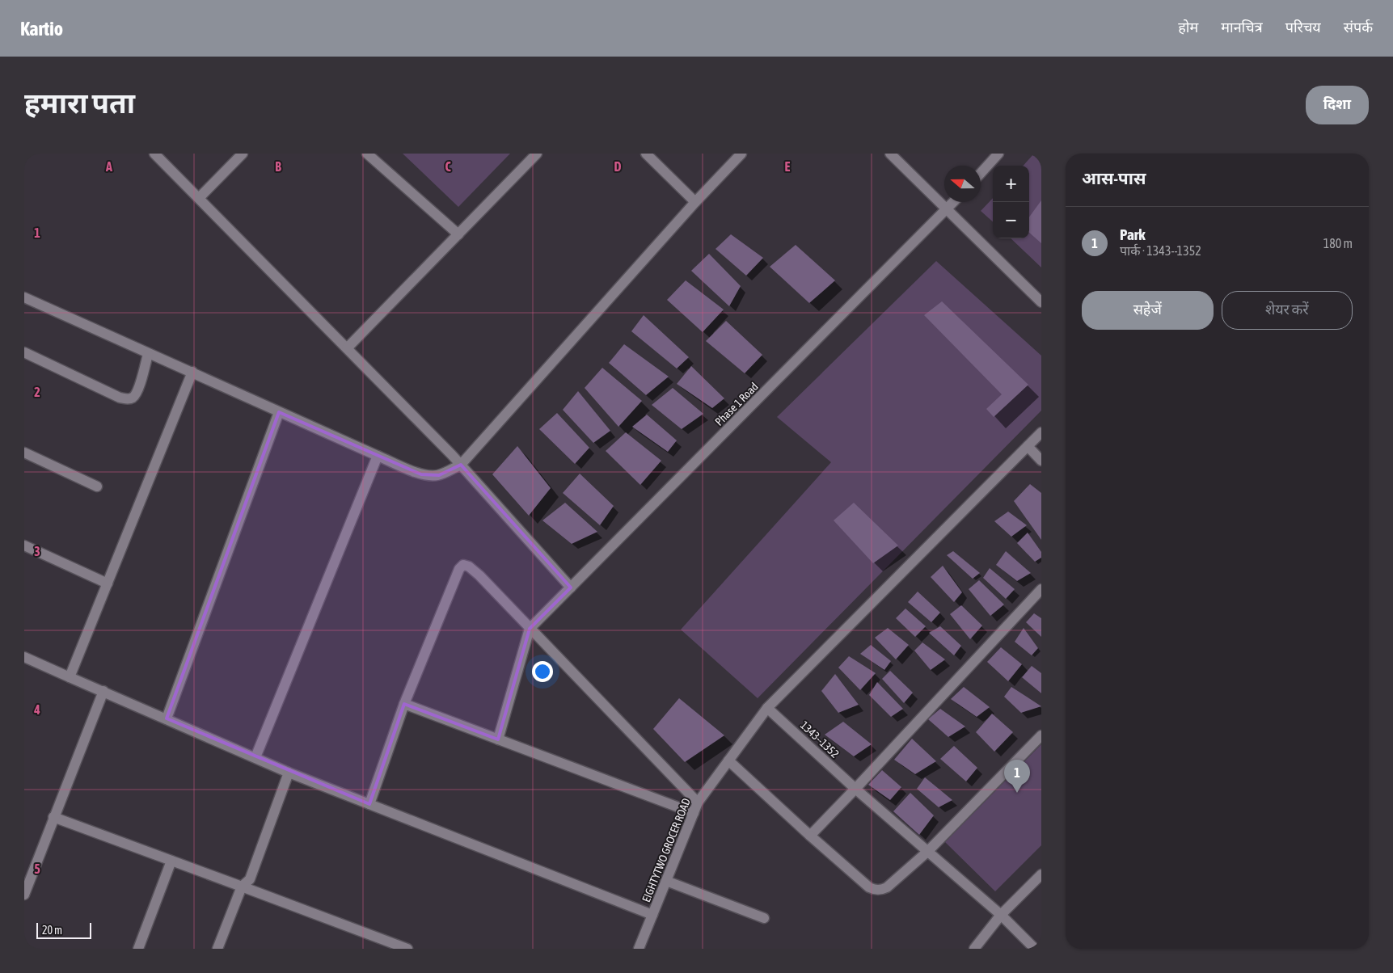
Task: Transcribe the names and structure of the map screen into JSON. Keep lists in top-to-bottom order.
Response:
{
  "streets": {
    "street": ["Phase 1 Road", "1343--1352", "EIGHTYTWO GROCER ROAD"]
  },
  "crossings": [
    ["1343--1352", "EIGHTYTWO GROCER ROAD"]
  ],
  "scale_bar": "20 m",
  "north": "left",
  "page": {
    "header": "Kartio",
    "nav": [
      "होम",
      "मानचित्र",
      "परिचय",
      "संपर्क"
    ],
    "buttons": [
      "दिशा",
      ["सहेजें", "शेयर करें"]
    ],
    "title": "हमारा पता",
    "heading": "आस-पास",
    "map_buttons": ["+", "−"],
    "list": [
      {
        "mark": "1",
        "name": "Park",
        "note": "पार्क · 1343--1352",
        "value": "180 m"
      }
    ],
    "pins": "1",
    "scale": "20 m"
  },
  "grid": {
    "columns": [
      "A",
      "B",
      "C",
      "D",
      "E"
    ],
    "rows": [
      "1",
      "2",
      "3",
      "4",
      "5"
    ]
  }
}
